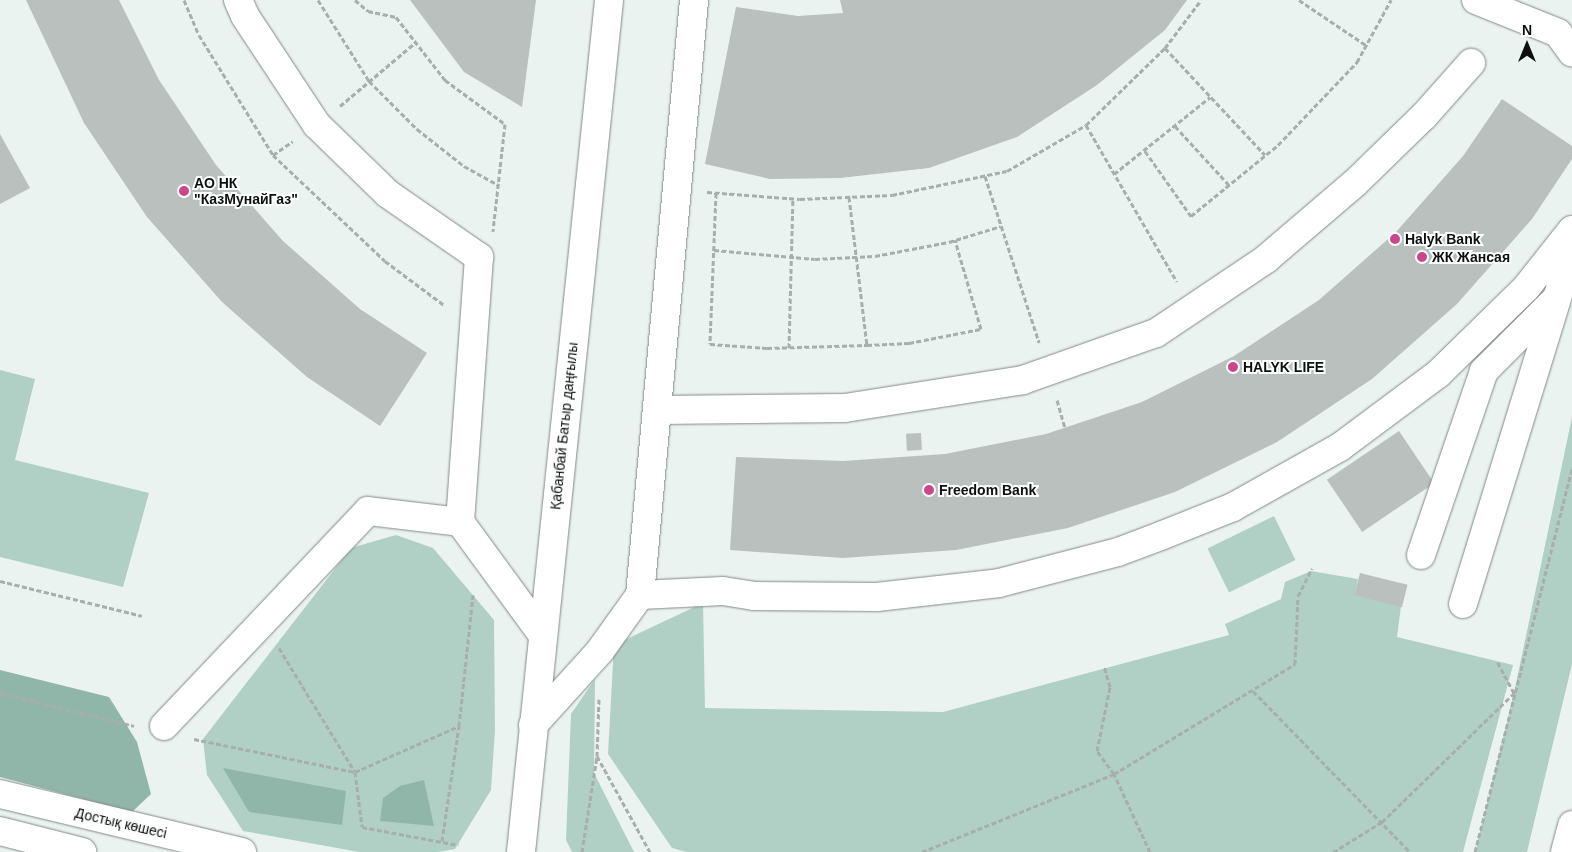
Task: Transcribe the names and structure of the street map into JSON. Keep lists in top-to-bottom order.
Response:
{
  "streets": {
    "main road": ["Қабанбай Батыр даңғылы", "Достық көшесі"]
  },
  "places": [
    "АО НК \"КазМунайГаз\"",
    "Halyk Bank",
    "ЖК Жансая",
    "HALYK LIFE",
    "Freedom Bank"
  ],
  "north": "top"
}
